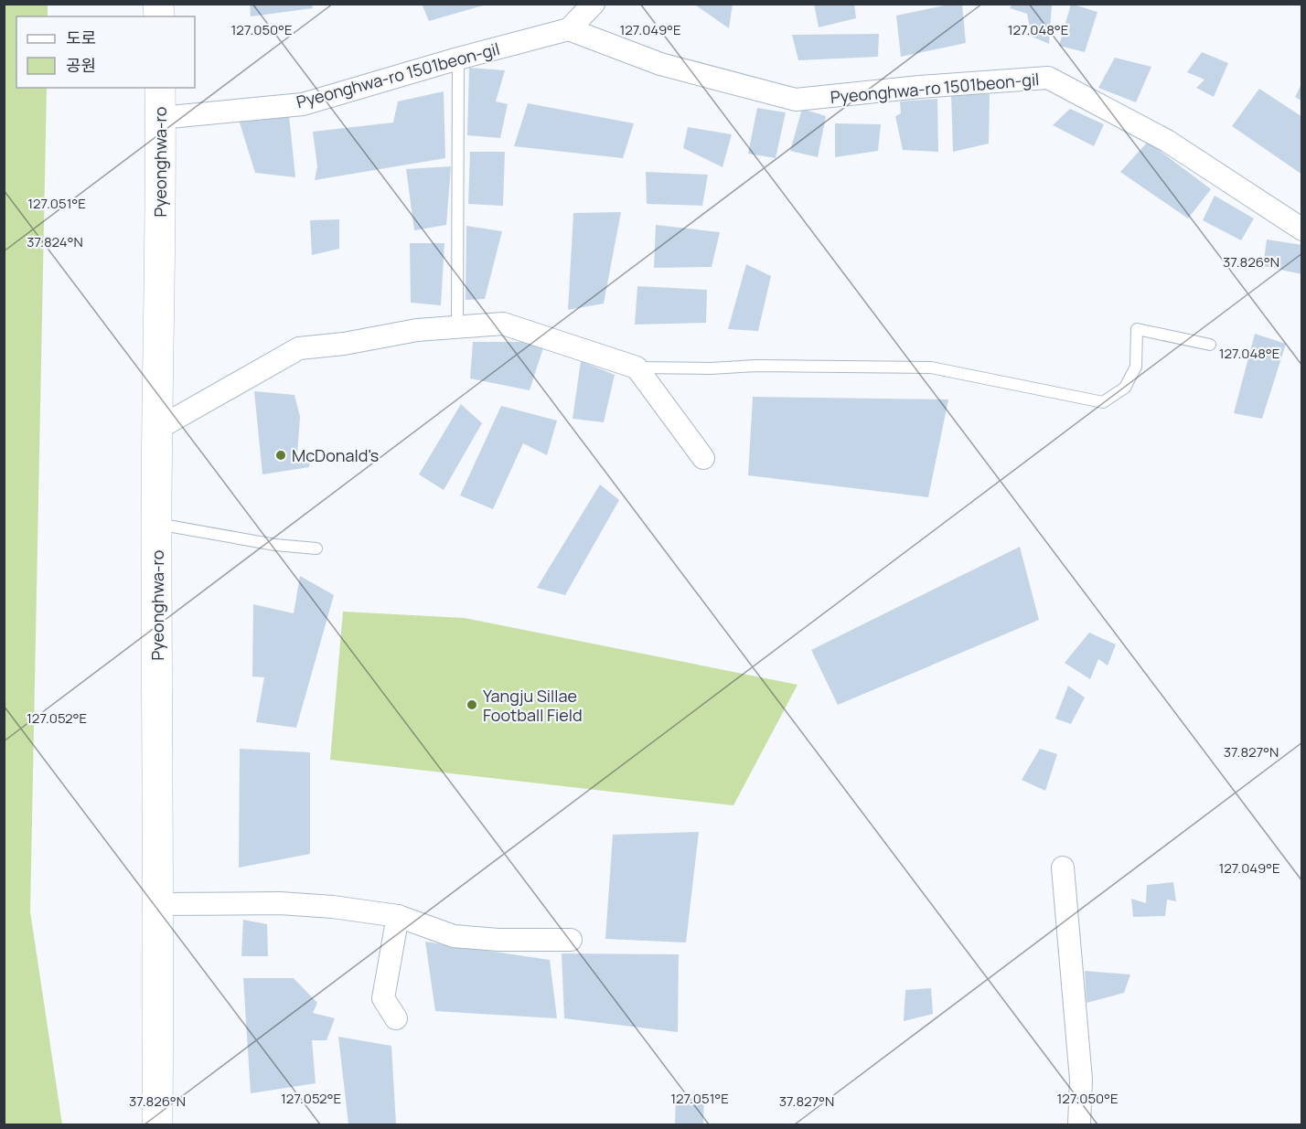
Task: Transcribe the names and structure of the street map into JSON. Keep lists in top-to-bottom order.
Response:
{
  "streets": {
    "main road": ["Pyeonghwa-ro"],
    "street": ["Pyeonghwa-ro 1501beon-gil"]
  },
  "crossings": [
    ["Pyeonghwa-ro 1501beon-gil", "Pyeonghwa-ro"]
  ],
  "places": ["McDonald's", "Yangju Sillae Football Field"],
  "legend": ["도로", "공원"],
  "coordinates": [
    "127.050°E",
    "127.049°E",
    "127.048°E",
    "127.051°E",
    "37.824°N",
    "37.826°N",
    "127.052°E",
    "37.827°N"
  ]
}
